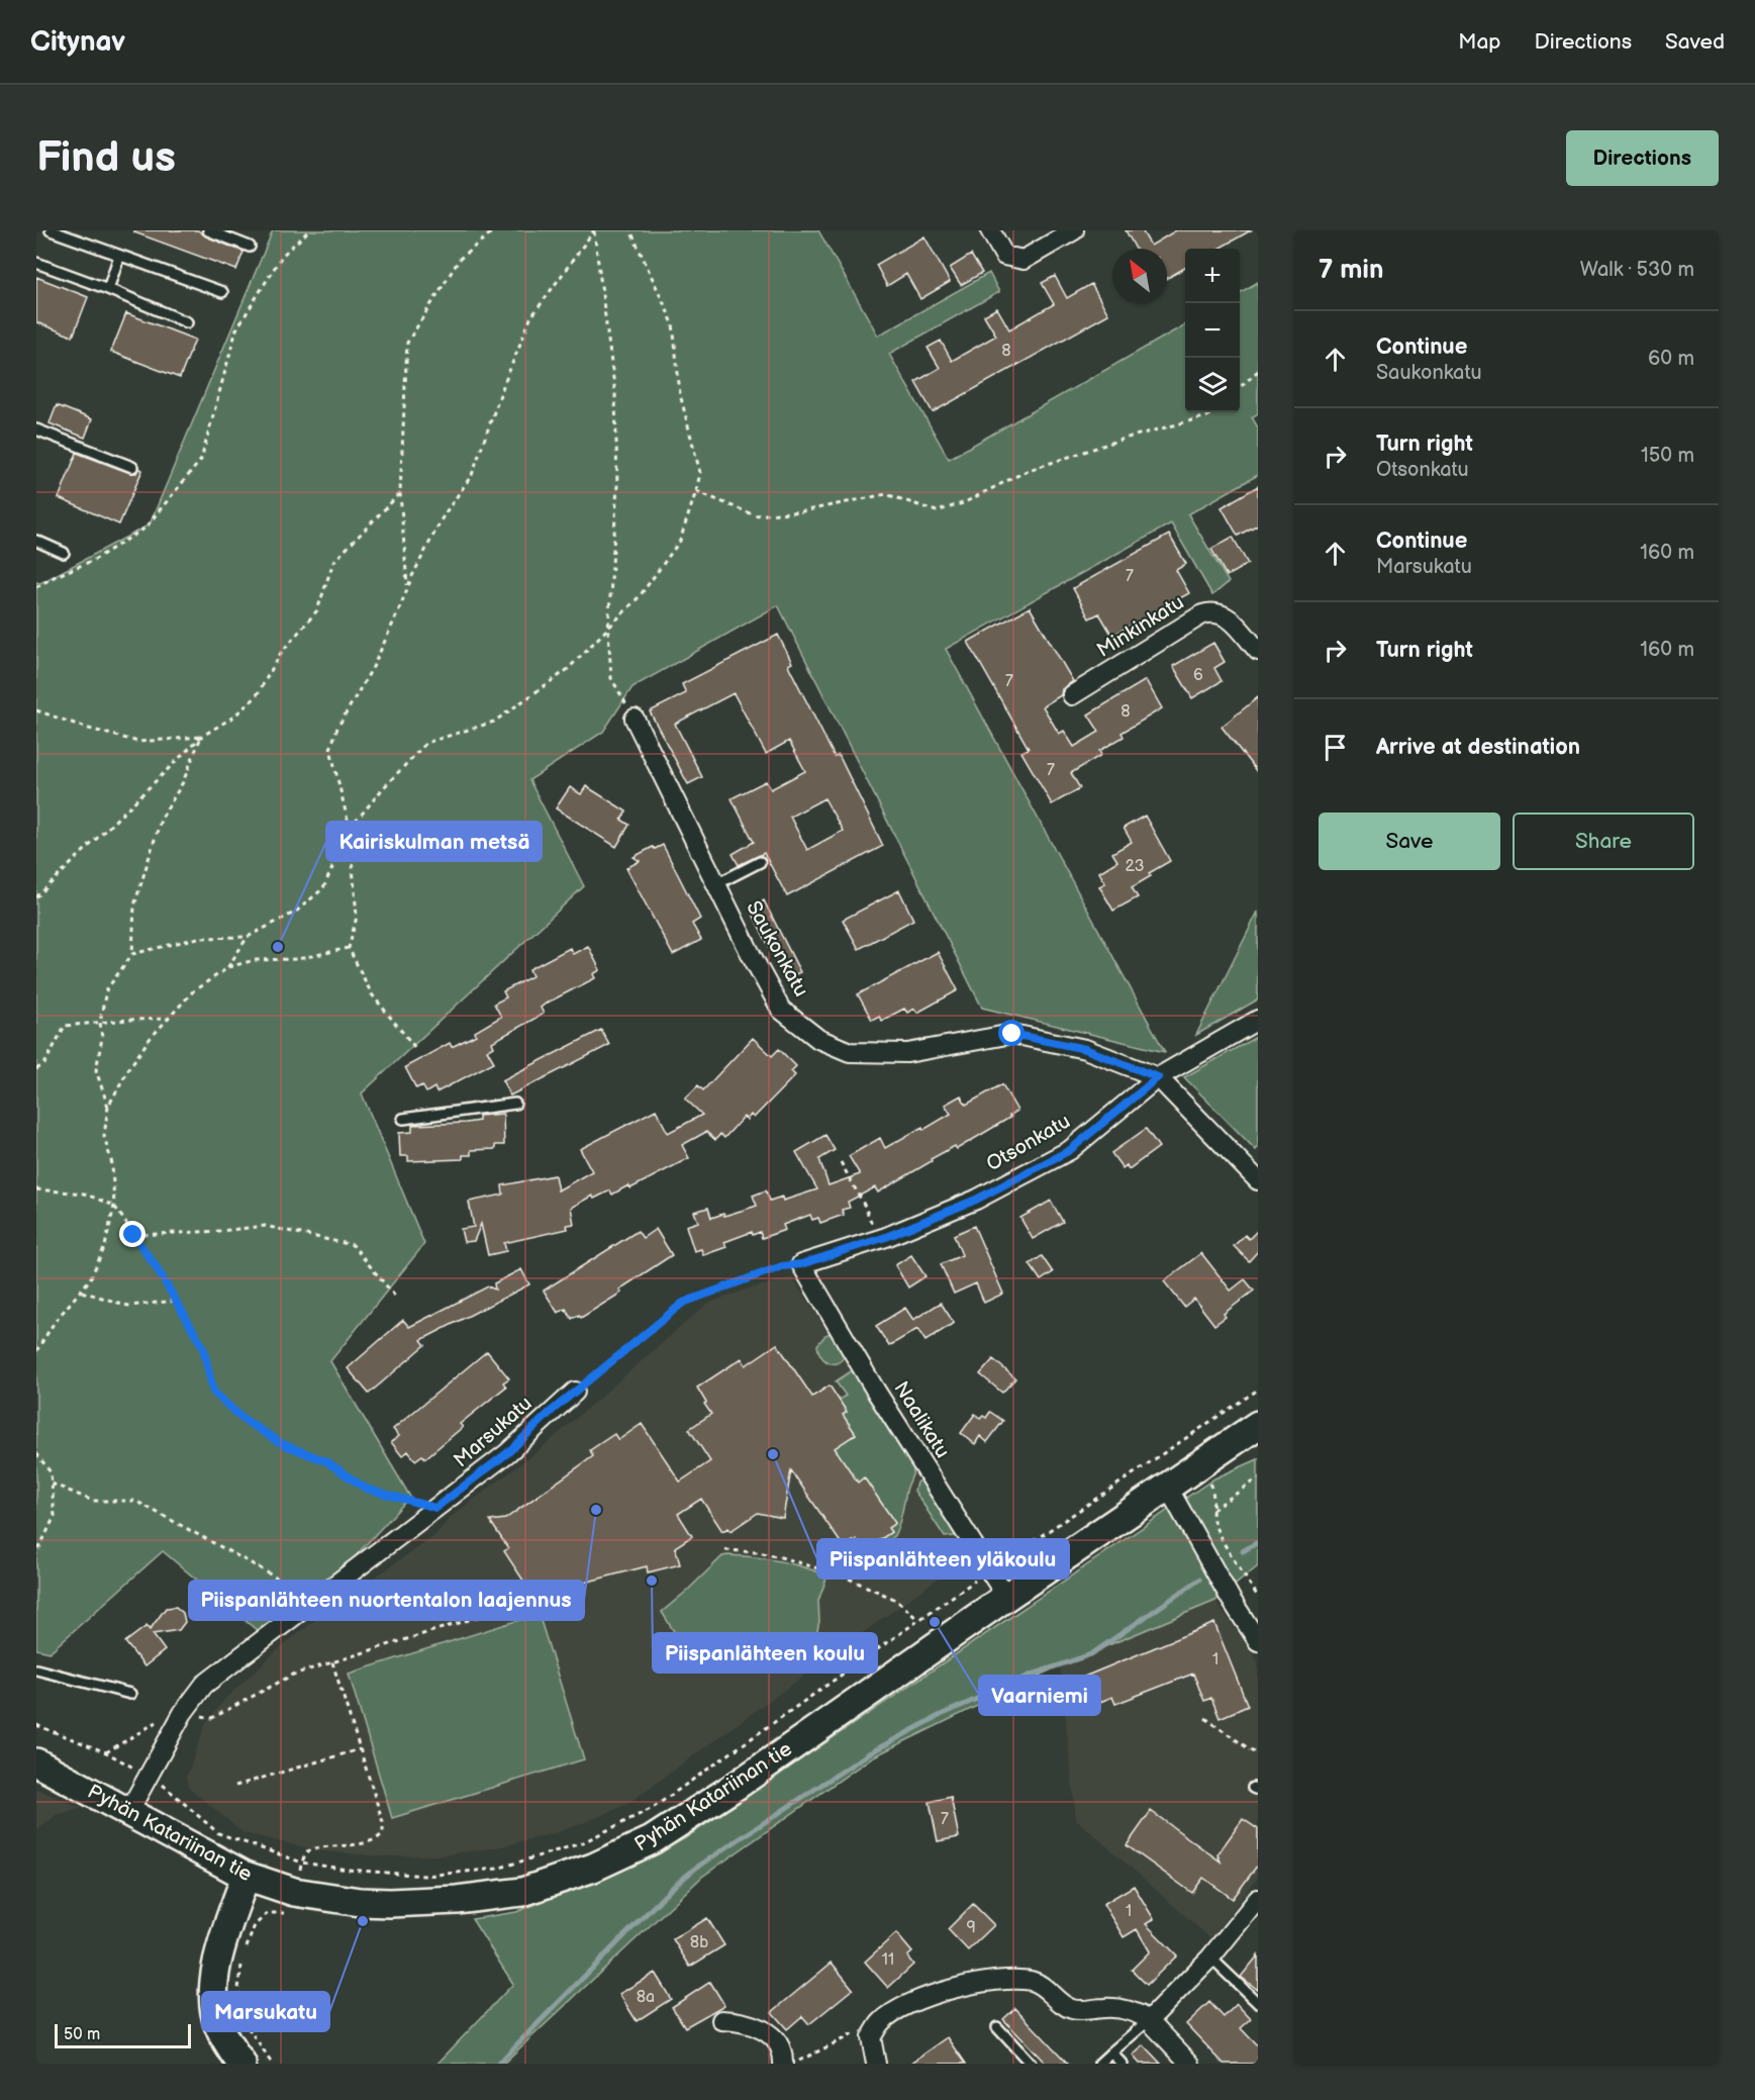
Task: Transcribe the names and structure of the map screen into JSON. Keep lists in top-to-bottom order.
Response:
{
  "streets": {
    "street": [
      "Minkinkatu",
      "Saukonkatu",
      "Otsonkatu",
      "Naalikatu",
      "Marsukatu",
      "Pyhän Katariinan tie"
    ]
  },
  "crossings": [
    ["Saukonkatu", "Otsonkatu"],
    ["Otsonkatu", "Naalikatu"],
    ["Naalikatu", "Pyhän Katariinan tie"],
    ["Marsukatu", "Pyhän Katariinan tie"]
  ],
  "places": [
    "Kairiskulman metsä",
    "Piispanlähteen yläkoulu",
    "Piispanlähteen nuortentalon laajennus",
    "Piispanlähteen koulu",
    "Vaarniemi",
    "Marsukatu"
  ],
  "house_numbers": [
    "8",
    "7",
    "6",
    "7",
    "8",
    "7",
    "23",
    "1",
    "7",
    "1",
    "9",
    "8b",
    "11",
    "8a"
  ],
  "scale_bar": "50 m",
  "north": "top left",
  "page": {
    "header": "Citynav",
    "nav": ["Map", "Directions", "Saved"],
    "buttons": [
      "Directions",
      ["Save", "Share"]
    ],
    "title": "Find us",
    "heading": ["7 min", "Walk · 530 m"],
    "map_buttons": ["+", "−"],
    "list": [
      ["Continue", "Saukonkatu", "60 m"],
      ["Turn right", "Otsonkatu", "150 m"],
      ["Continue", "Marsukatu", "160 m"],
      ["Turn right", "160 m"],
      "Arrive at destination"
    ],
    "scale": "50 m"
  }
}
